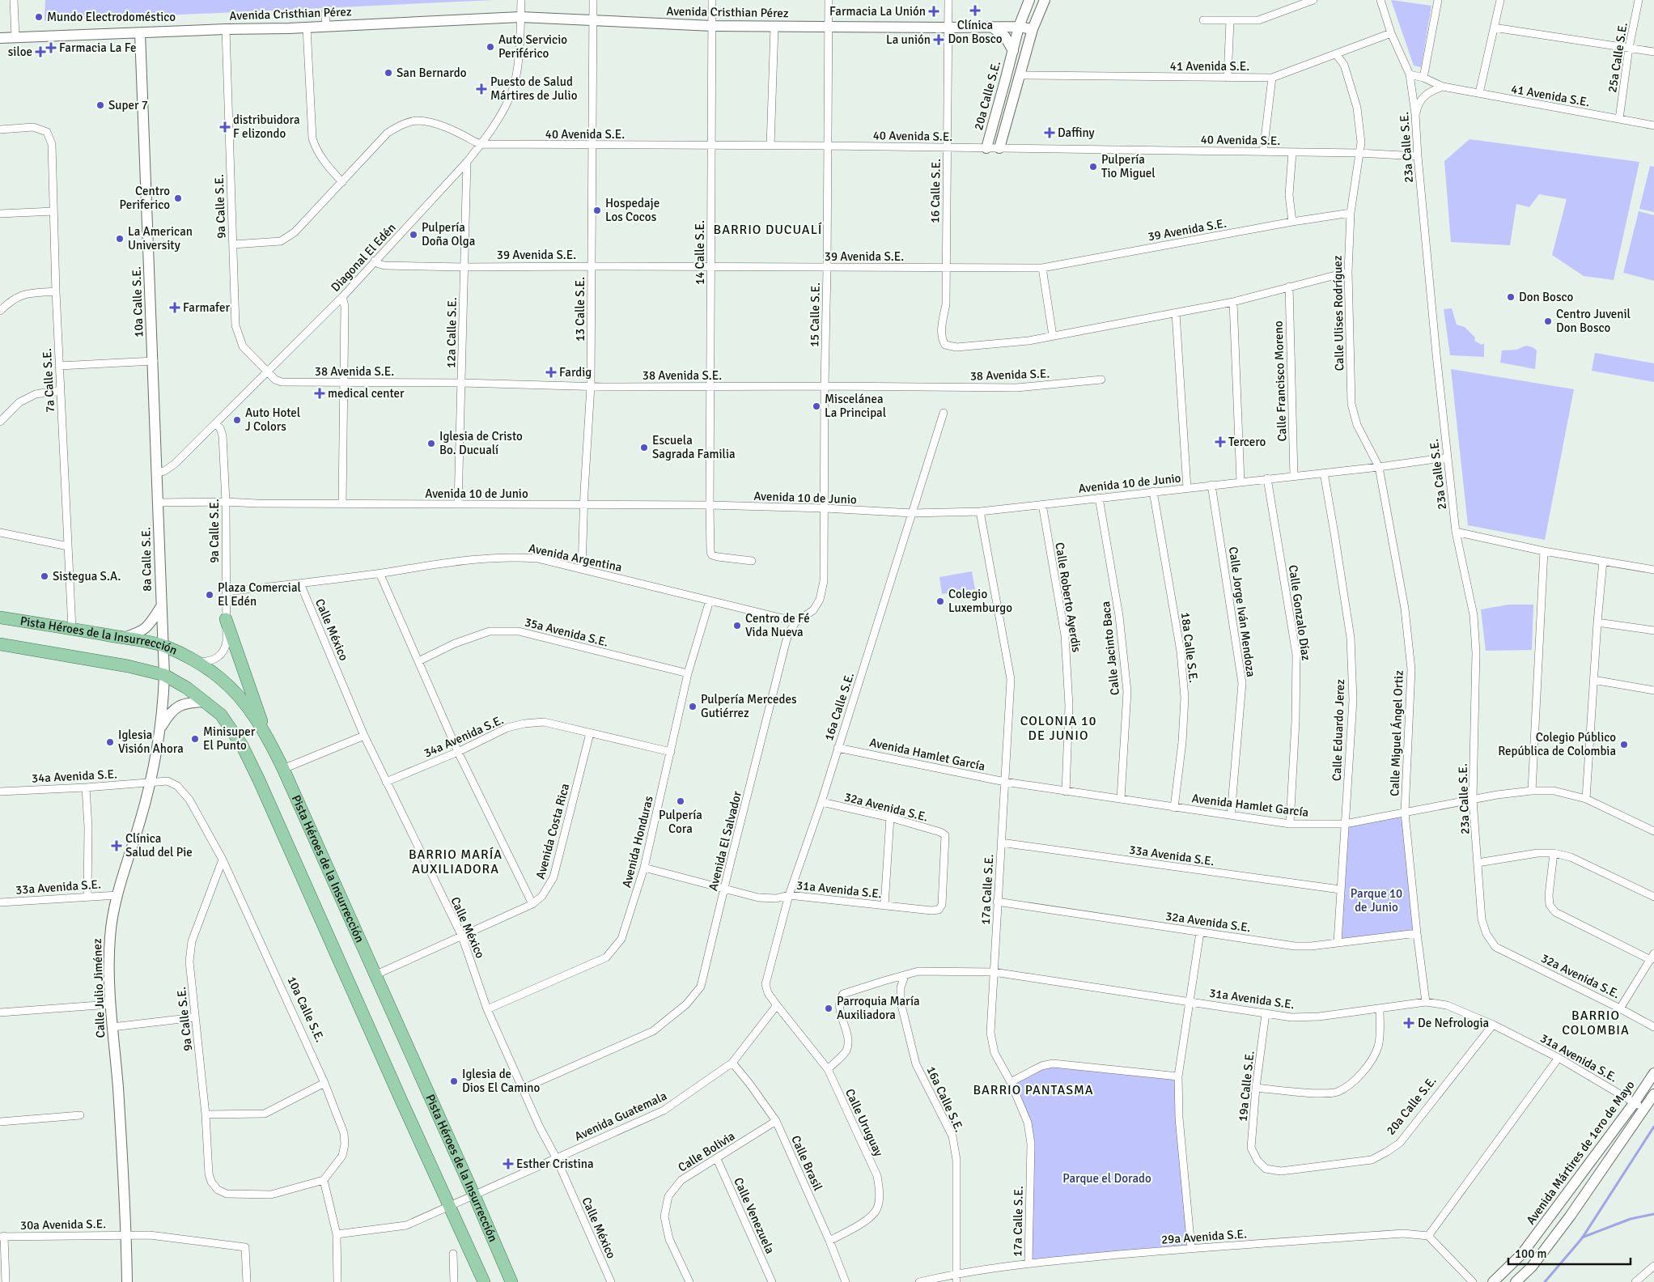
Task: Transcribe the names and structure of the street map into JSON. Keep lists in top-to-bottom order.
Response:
{
  "streets": {
    "main road": ["Pista Héroes de la Insurrección"],
    "street": [
      "Avenida Cristhian Pérez",
      "25a Calle S.E.",
      "41 Avenida S.E.",
      "20a Calle S.E.",
      "40 Avenida S.E.",
      "23a Calle S.E.",
      "16 Calle S.E.",
      "9a Calle S.E.",
      "39 Avenida S.E.",
      "14 Calle S.E.",
      "Diagonal El Edén",
      "10a Calle S.E.",
      "13 Calle S.E.",
      "Calle Ulises Rodríguez",
      "15 Calle S.E.",
      "12a Calle S.E.",
      "38 Avenida S.E.",
      "7a Calle S.E.",
      "Calle Francisco Moreno",
      "Avenida 10 de Junio",
      "Avenida Argentina",
      "8a Calle S.E.",
      "Calle Roberto Ayerdis",
      "Calle Jorge Iván Mendoza",
      "Calle Gonzalo Díaz",
      "Calle México",
      "35a Avenida S.E.",
      "18a Calle S.E.",
      "Calle Jacinto Baca",
      "16a Calle S.E.",
      "Calle Eduardo Jerez",
      "Calle Miguel Ángel Ortiz",
      "34a Avenida S.E.",
      "Avenida Hamlet García",
      "32a Avenida S.E.",
      "Avenida Costa Rica",
      "Avenida El Salvador",
      "Avenida Honduras",
      "33a Avenida S.E.",
      "31a Avenida S.E.",
      "17a Calle S.E.",
      "Calle Julio Jiménez",
      "19a Calle S.E.",
      "Avenida Guatemala",
      "Calle Uruguay",
      "Calle Bolivia",
      "Avenida Mártires de 1ero de Mayo",
      "Calle Brasil",
      "Calle Venezuela",
      "30a Avenida S.E.",
      "29a Avenida S.E."
    ]
  },
  "crossings": [
    ["Avenida Cristhian Pérez", "20a Calle S.E."],
    ["Avenida Cristhian Pérez", "16 Calle S.E."],
    ["Avenida Cristhian Pérez", "9a Calle S.E."],
    ["Avenida Cristhian Pérez", "14 Calle S.E."],
    ["Avenida Cristhian Pérez", "Diagonal El Edén"],
    ["Avenida Cristhian Pérez", "10a Calle S.E."],
    ["Avenida Cristhian Pérez", "13 Calle S.E."],
    ["Avenida Cristhian Pérez", "15 Calle S.E."],
    ["25a Calle S.E.", "41 Avenida S.E."],
    ["41 Avenida S.E.", "23a Calle S.E."],
    ["41 Avenida S.E.", "Calle Ulises Rodríguez"],
    ["20a Calle S.E.", "40 Avenida S.E."],
    ["20a Calle S.E.", "31a Avenida S.E."],
    ["20a Calle S.E.", "19a Calle S.E."],
    ["40 Avenida S.E.", "23a Calle S.E."],
    ["40 Avenida S.E.", "16 Calle S.E."],
    ["40 Avenida S.E.", "14 Calle S.E."],
    ["40 Avenida S.E.", "Diagonal El Edén"],
    ["40 Avenida S.E.", "13 Calle S.E."],
    ["40 Avenida S.E.", "Calle Ulises Rodríguez"],
    ["40 Avenida S.E.", "15 Calle S.E."],
    ["23a Calle S.E.", "Avenida 10 de Junio"],
    ["23a Calle S.E.", "Avenida Hamlet García"],
    ["23a Calle S.E.", "32a Avenida S.E."],
    ["16 Calle S.E.", "39 Avenida S.E."],
    ["9a Calle S.E.", "Diagonal El Edén"],
    ["9a Calle S.E.", "10a Calle S.E."],
    ["9a Calle S.E.", "38 Avenida S.E."],
    ["9a Calle S.E.", "Avenida 10 de Junio"],
    ["9a Calle S.E.", "Avenida Argentina"],
    ["9a Calle S.E.", "Pista Héroes de la Insurrección"],
    ["39 Avenida S.E.", "14 Calle S.E."],
    ["39 Avenida S.E.", "Diagonal El Edén"],
    ["39 Avenida S.E.", "13 Calle S.E."],
    ["39 Avenida S.E.", "Calle Ulises Rodríguez"],
    ["39 Avenida S.E.", "15 Calle S.E."],
    ["39 Avenida S.E.", "12a Calle S.E."],
    ["14 Calle S.E.", "38 Avenida S.E."],
    ["14 Calle S.E.", "Avenida 10 de Junio"],
    ["Diagonal El Edén", "10a Calle S.E."],
    ["Diagonal El Edén", "12a Calle S.E."],
    ["Diagonal El Edén", "38 Avenida S.E."],
    ["Diagonal El Edén", "8a Calle S.E."],
    ["10a Calle S.E.", "8a Calle S.E."],
    ["10a Calle S.E.", "34a Avenida S.E."],
    ["10a Calle S.E.", "Calle Julio Jiménez"],
    ["13 Calle S.E.", "38 Avenida S.E."],
    ["13 Calle S.E.", "Avenida 10 de Junio"],
    ["13 Calle S.E.", "Avenida Argentina"],
    ["Calle Ulises Rodríguez", "Avenida 10 de Junio"],
    ["Calle Ulises Rodríguez", "Calle Miguel Ángel Ortiz"],
    ["15 Calle S.E.", "38 Avenida S.E."],
    ["15 Calle S.E.", "Avenida 10 de Junio"],
    ["15 Calle S.E.", "Avenida El Salvador"],
    ["12a Calle S.E.", "38 Avenida S.E."],
    ["12a Calle S.E.", "Avenida 10 de Junio"],
    ["7a Calle S.E.", "Pista Héroes de la Insurrección"],
    ["Calle Francisco Moreno", "Avenida 10 de Junio"],
    ["Avenida 10 de Junio", "8a Calle S.E."],
    ["Avenida 10 de Junio", "Calle Roberto Ayerdis"],
    ["Avenida 10 de Junio", "Calle Jorge Iván Mendoza"],
    ["Avenida 10 de Junio", "Calle Gonzalo Díaz"],
    ["Avenida 10 de Junio", "18a Calle S.E."],
    ["Avenida 10 de Junio", "Calle Jacinto Baca"],
    ["Avenida 10 de Junio", "16a Calle S.E."],
    ["Avenida 10 de Junio", "Calle Eduardo Jerez"],
    ["Avenida 10 de Junio", "Calle Miguel Ángel Ortiz"],
    ["Avenida 10 de Junio", "Avenida El Salvador"],
    ["Avenida 10 de Junio", "17a Calle S.E."],
    ["Avenida Argentina", "Calle México"],
    ["Avenida Argentina", "Avenida El Salvador"],
    ["Avenida Argentina", "Avenida Honduras"],
    ["8a Calle S.E.", "Pista Héroes de la Insurrección"],
    ["8a Calle S.E.", "Calle Julio Jiménez"],
    ["Calle Roberto Ayerdis", "Avenida Hamlet García"],
    ["Calle Jorge Iván Mendoza", "Avenida Hamlet García"],
    ["Calle Gonzalo Díaz", "Avenida Hamlet García"],
    ["Calle México", "34a Avenida S.E."],
    ["Calle México", "Avenida Costa Rica"],
    ["Calle México", "Avenida El Salvador"],
    ["Calle México", "Avenida Honduras"],
    ["Calle México", "Avenida Guatemala"],
    ["35a Avenida S.E.", "Avenida Honduras"],
    ["Pista Héroes de la Insurrección", "Avenida Costa Rica"],
    ["Pista Héroes de la Insurrección", "Calle Julio Jiménez"],
    ["18a Calle S.E.", "Avenida Hamlet García"],
    ["Calle Jacinto Baca", "Avenida Hamlet García"],
    ["16a Calle S.E.", "Avenida Hamlet García"],
    ["16a Calle S.E.", "32a Avenida S.E."],
    ["16a Calle S.E.", "31a Avenida S.E."],
    ["16a Calle S.E.", "Avenida Guatemala"],
    ["16a Calle S.E.", "Calle Uruguay"],
    ["16a Calle S.E.", "29a Avenida S.E."],
    ["Calle Eduardo Jerez", "Avenida Hamlet García"],
    ["Calle Eduardo Jerez", "32a Avenida S.E."],
    ["Calle Eduardo Jerez", "33a Avenida S.E."],
    ["Calle Miguel Ángel Ortiz", "Avenida Hamlet García"],
    ["Calle Miguel Ángel Ortiz", "32a Avenida S.E."],
    ["Calle Miguel Ángel Ortiz", "31a Avenida S.E."],
    ["34a Avenida S.E.", "Avenida Costa Rica"],
    ["34a Avenida S.E.", "Avenida Honduras"],
    ["34a Avenida S.E.", "Calle Julio Jiménez"],
    ["Avenida Hamlet García", "17a Calle S.E."],
    ["32a Avenida S.E.", "31a Avenida S.E."],
    ["32a Avenida S.E.", "17a Calle S.E."],
    ["Avenida El Salvador", "31a Avenida S.E."],
    ["Avenida Honduras", "31a Avenida S.E."],
    ["33a Avenida S.E.", "17a Calle S.E."],
    ["33a Avenida S.E.", "Calle Julio Jiménez"],
    ["31a Avenida S.E.", "17a Calle S.E."],
    ["31a Avenida S.E.", "19a Calle S.E."],
    ["31a Avenida S.E.", "Calle Uruguay"],
    ["31a Avenida S.E.", "Avenida Mártires de 1ero de Mayo"],
    ["17a Calle S.E.", "29a Avenida S.E."],
    ["Calle Julio Jiménez", "30a Avenida S.E."],
    ["Avenida Guatemala", "Calle Uruguay"],
    ["Avenida Guatemala", "Calle Brasil"],
    ["Calle Uruguay", "Calle Brasil"],
    ["Calle Bolivia", "Calle Brasil"],
    ["Calle Bolivia", "Calle Venezuela"]
  ],
  "districts": [
    "BARRIO DUCUALÍ",
    "COLONIA 10 DE JUNIO",
    "BARRIO MARÍA AUXILIADORA",
    "BARRIO COLOMBIA",
    "BARRIO PANTASMA"
  ],
  "parks": ["Parque 10 de Junio", "Parque el Dorado"],
  "places": {
    "health": [
      "Clínica Don Bosco",
      "Farmacia La Unión",
      "La unión",
      "Farmacia La Fe",
      "siloe",
      "Puesto de Salud Mártires de Julio",
      "distribuidora F elizondo",
      "Daffiny",
      "Farmafer",
      "Fardig",
      "medical center",
      "Tercero",
      "Clínica Salud del Pie",
      "De Nefrologia",
      "Esther Cristina"
    ],
    "other": [
      "Mundo Electrodoméstico",
      "Auto Servicio Periférico",
      "San Bernardo",
      "Super 7",
      "Pulpería Tio Miguel",
      "Centro Periferico",
      "Hospedaje Los Cocos",
      "Pulpería Doña Olga",
      "La American University",
      "Don Bosco",
      "Centro Juvenil Don Bosco",
      "Miscelánea La Principal",
      "Auto Hotel J Colors",
      "Iglesia de Cristo Bo. Ducualí",
      "Escuela Sagrada Familia",
      "Sistegua S.A.",
      "Plaza Comercial El Edén",
      "Colegio Luxemburgo",
      "Centro de Fé Vida Nueva",
      "Pulpería Mercedes Gutiérrez",
      "Minisuper El Punto",
      "Iglesia Visión Ahora",
      "Colegio Público República de Colombia",
      "Pulpería Cora",
      "Parroquia María Auxiliadora",
      "Iglesia de Dios El Camino"
    ]
  },
  "scale_bar": "100 m"
}
